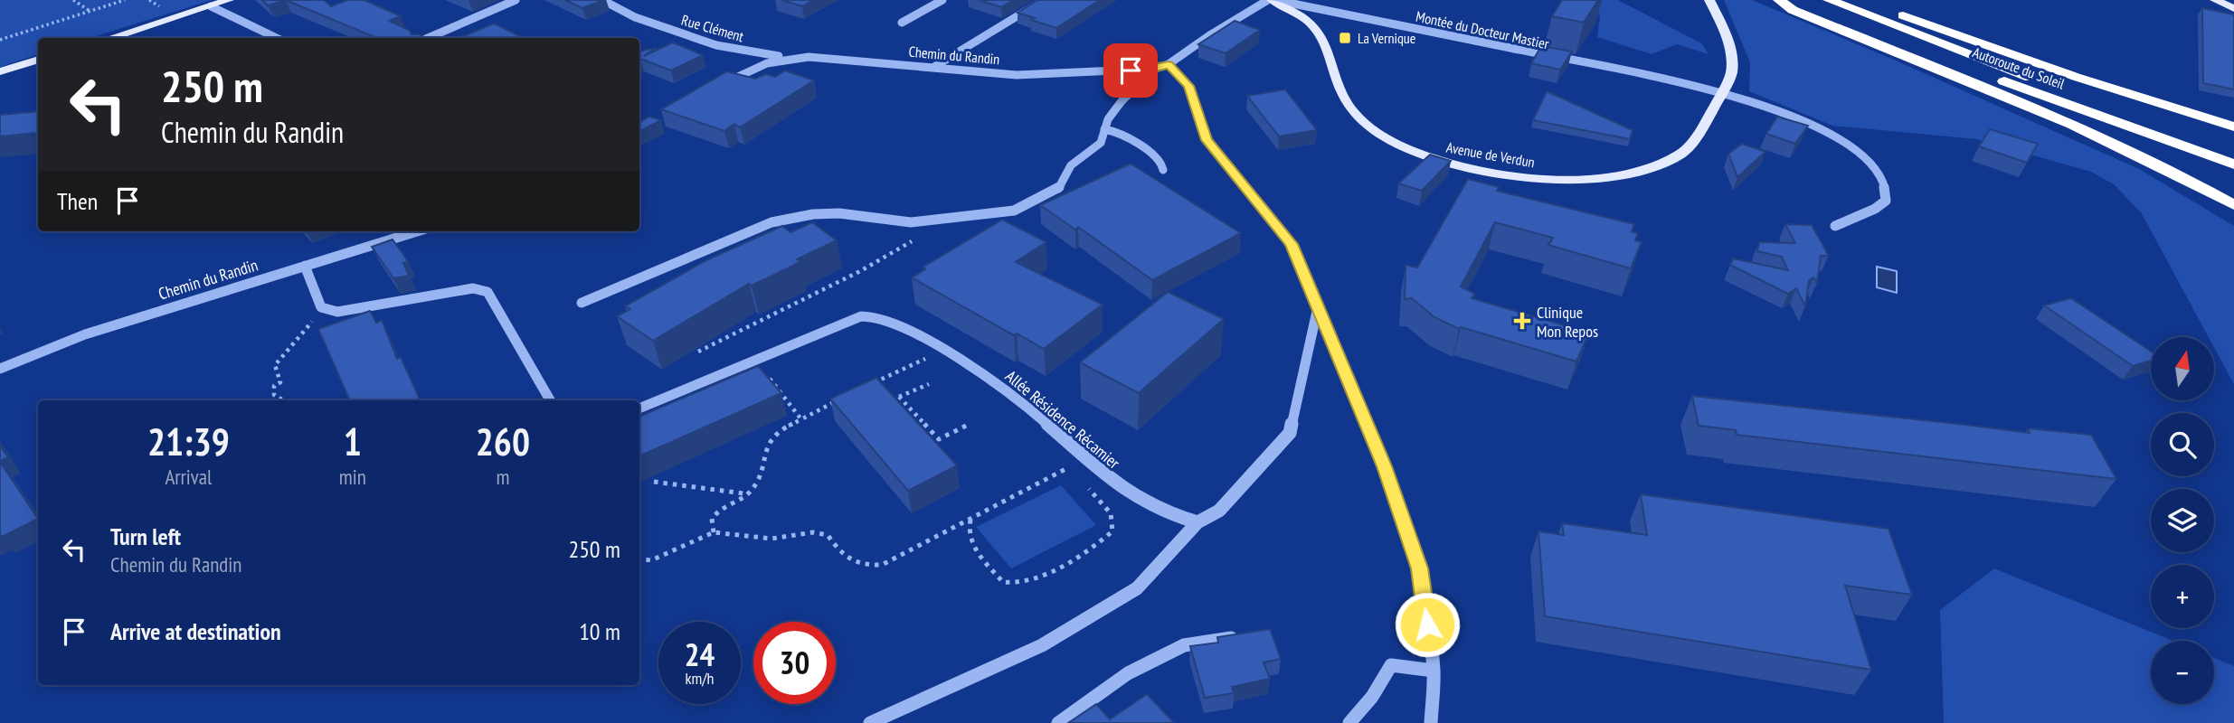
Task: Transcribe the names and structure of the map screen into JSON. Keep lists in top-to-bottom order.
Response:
{
  "streets": {
    "highway": ["Autoroute du Soleil"],
    "main road": ["Avenue de Verdun"],
    "street": [
      "Rue Clément",
      "Montée du Docteur Mastier",
      "Chemin du Randin",
      "Allée Résidence Récamier"
    ]
  },
  "crossings": [
    ["Rue Clément", "Chemin du Randin"],
    ["Montée du Docteur Mastier", "Chemin du Randin"],
    ["Montée du Docteur Mastier", "Avenue de Verdun"],
    ["Chemin du Randin", "Avenue de Verdun"]
  ],
  "places": {
    "transit": ["La Vernique"],
    "health": ["Clinique Mon Repos"]
  },
  "north": "top",
  "page": {
    "turn": ["250 m", "Chemin du Randin"],
    "then": "Then",
    "map_buttons": ["+", "−"],
    "eta": [
      "21:39",
      "Arrival",
      "1",
      "min",
      "260",
      "m"
    ],
    "list": [
      {
        "name": "Turn left",
        "note": "Chemin du Randin",
        "value": "250 m"
      },
      {
        "name": "Arrive at destination",
        "value": "10 m"
      }
    ],
    "speed": "24 km/h",
    "limit": "30"
  }
}
